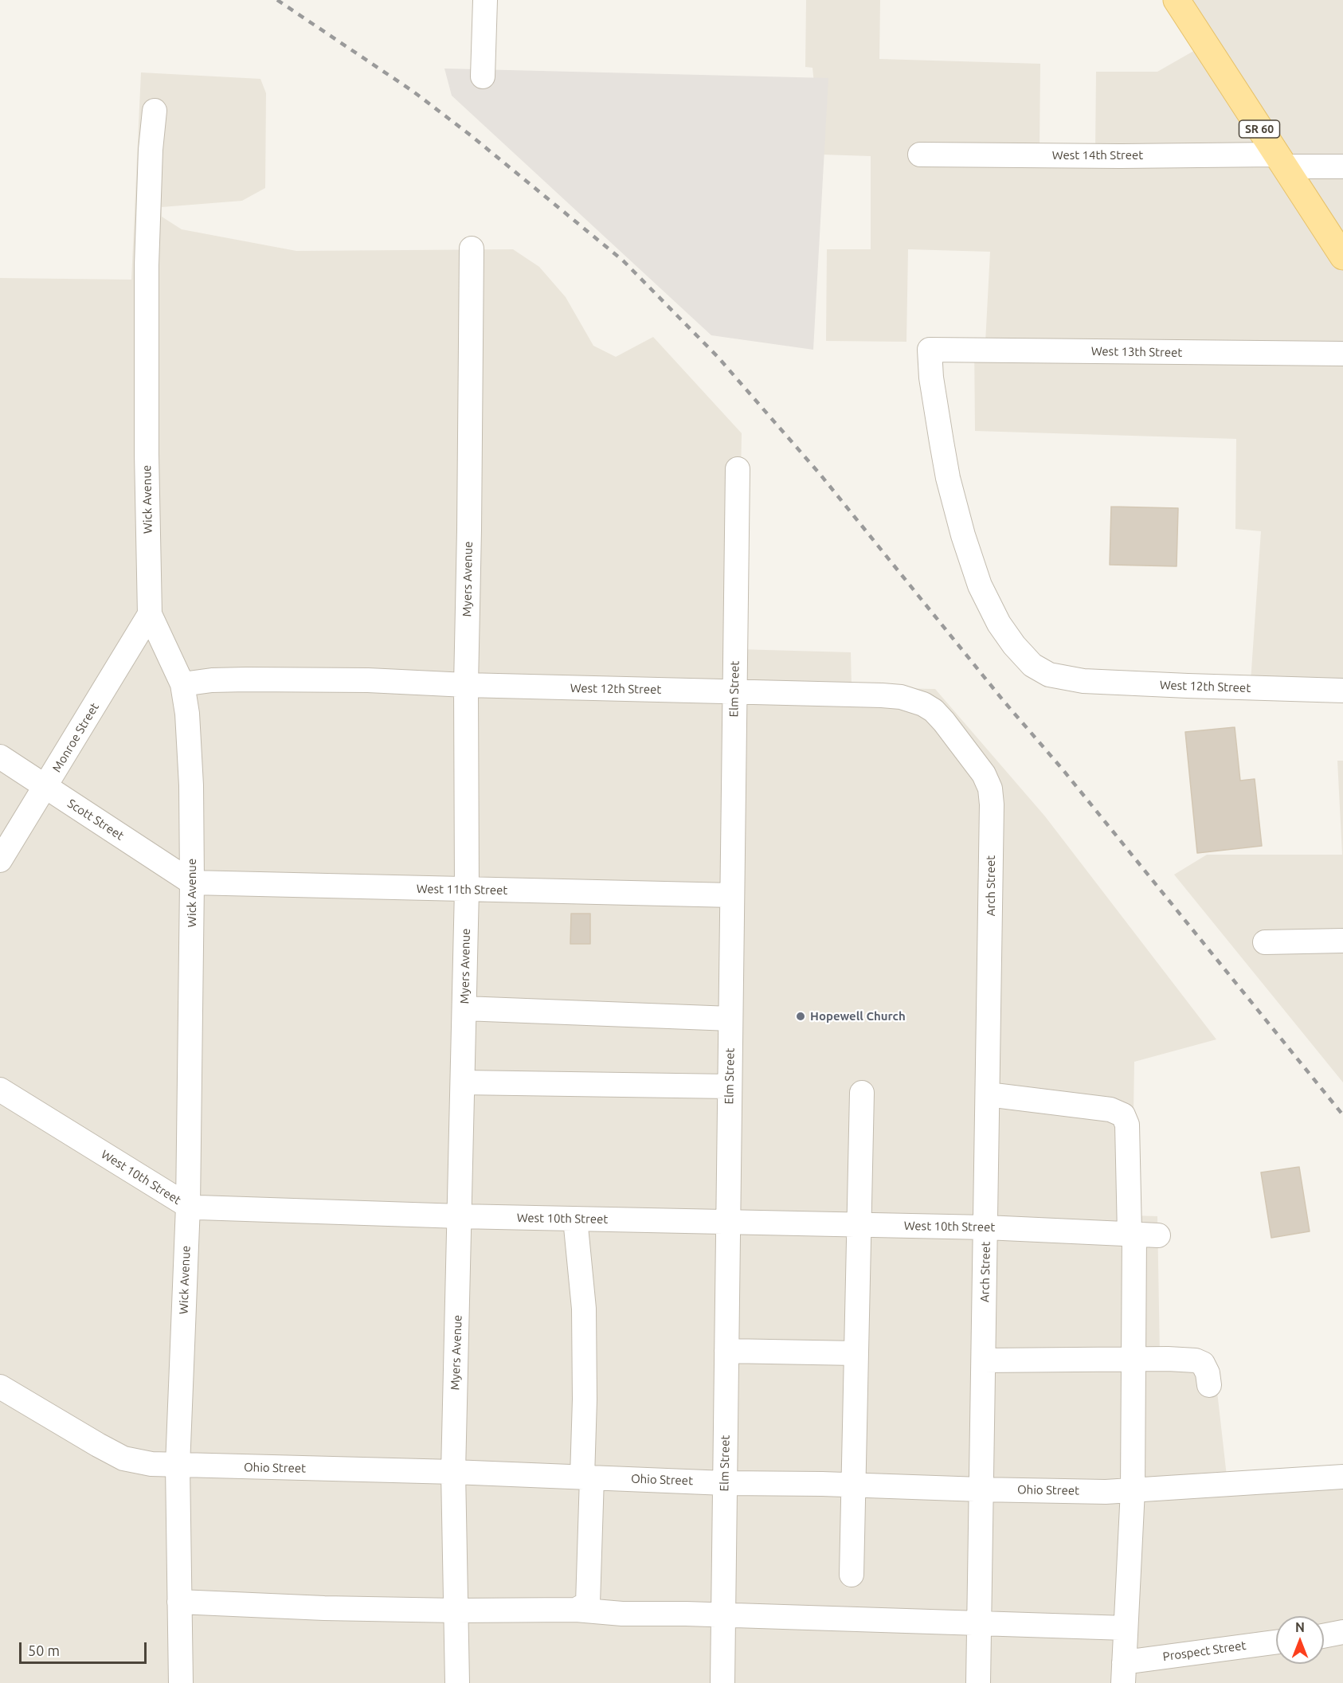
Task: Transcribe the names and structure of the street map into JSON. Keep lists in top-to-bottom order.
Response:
{
  "streets": {
    "main road": ["SR 60"],
    "street": [
      "West 14th Street",
      "West 13th Street",
      "Wick Avenue",
      "Myers Avenue",
      "West 12th Street",
      "Elm Street",
      "Monroe Street",
      "Scott Street",
      "Arch Street",
      "West 11th Street",
      "West 10th Street",
      "Ohio Street",
      "Prospect Street"
    ]
  },
  "crossings": [
    ["SR 60", "West 14th Street"],
    ["West 13th Street", "West 12th Street"],
    ["Wick Avenue", "West 12th Street"],
    ["Wick Avenue", "Monroe Street"],
    ["Wick Avenue", "Scott Street"],
    ["Wick Avenue", "West 11th Street"],
    ["Wick Avenue", "West 10th Street"],
    ["Wick Avenue", "Ohio Street"],
    ["Myers Avenue", "West 12th Street"],
    ["Myers Avenue", "West 11th Street"],
    ["Myers Avenue", "West 10th Street"],
    ["Myers Avenue", "Ohio Street"],
    ["West 12th Street", "Elm Street"],
    ["West 12th Street", "Arch Street"],
    ["Elm Street", "West 11th Street"],
    ["Elm Street", "West 10th Street"],
    ["Elm Street", "Ohio Street"],
    ["Monroe Street", "Scott Street"],
    ["Scott Street", "West 11th Street"],
    ["Arch Street", "West 10th Street"],
    ["Arch Street", "Ohio Street"]
  ],
  "places": ["Hopewell Church"],
  "scale_bar": "50 m",
  "north": "top"
}
